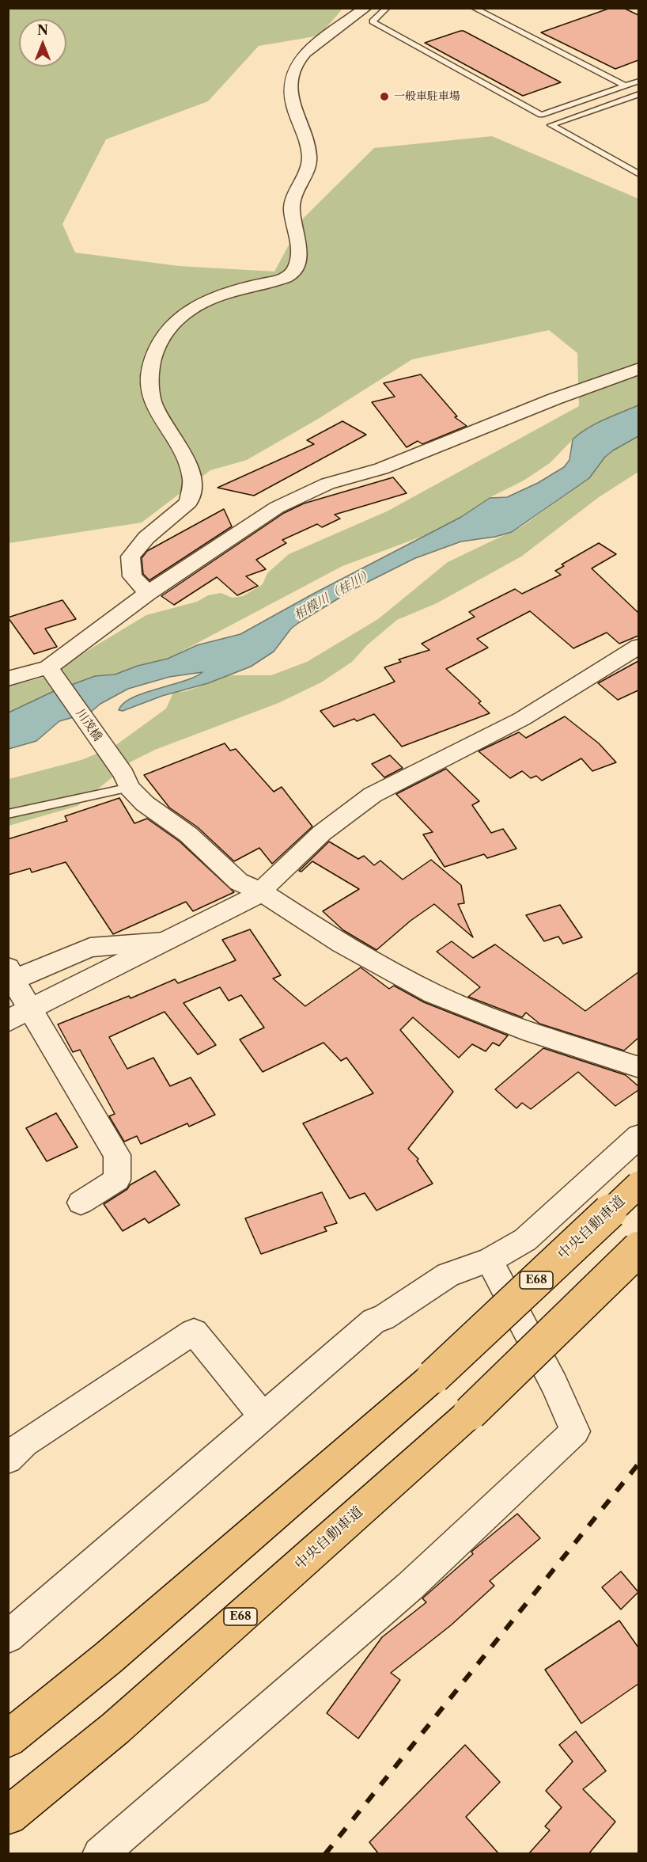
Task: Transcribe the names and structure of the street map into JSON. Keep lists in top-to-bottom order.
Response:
{
  "streets": {
    "highway": ["中央自動車道", "E68"],
    "street": ["川茂橋"]
  },
  "water": ["相模川（桂川）"],
  "places": ["一般車駐車場"],
  "north": "top"
}
